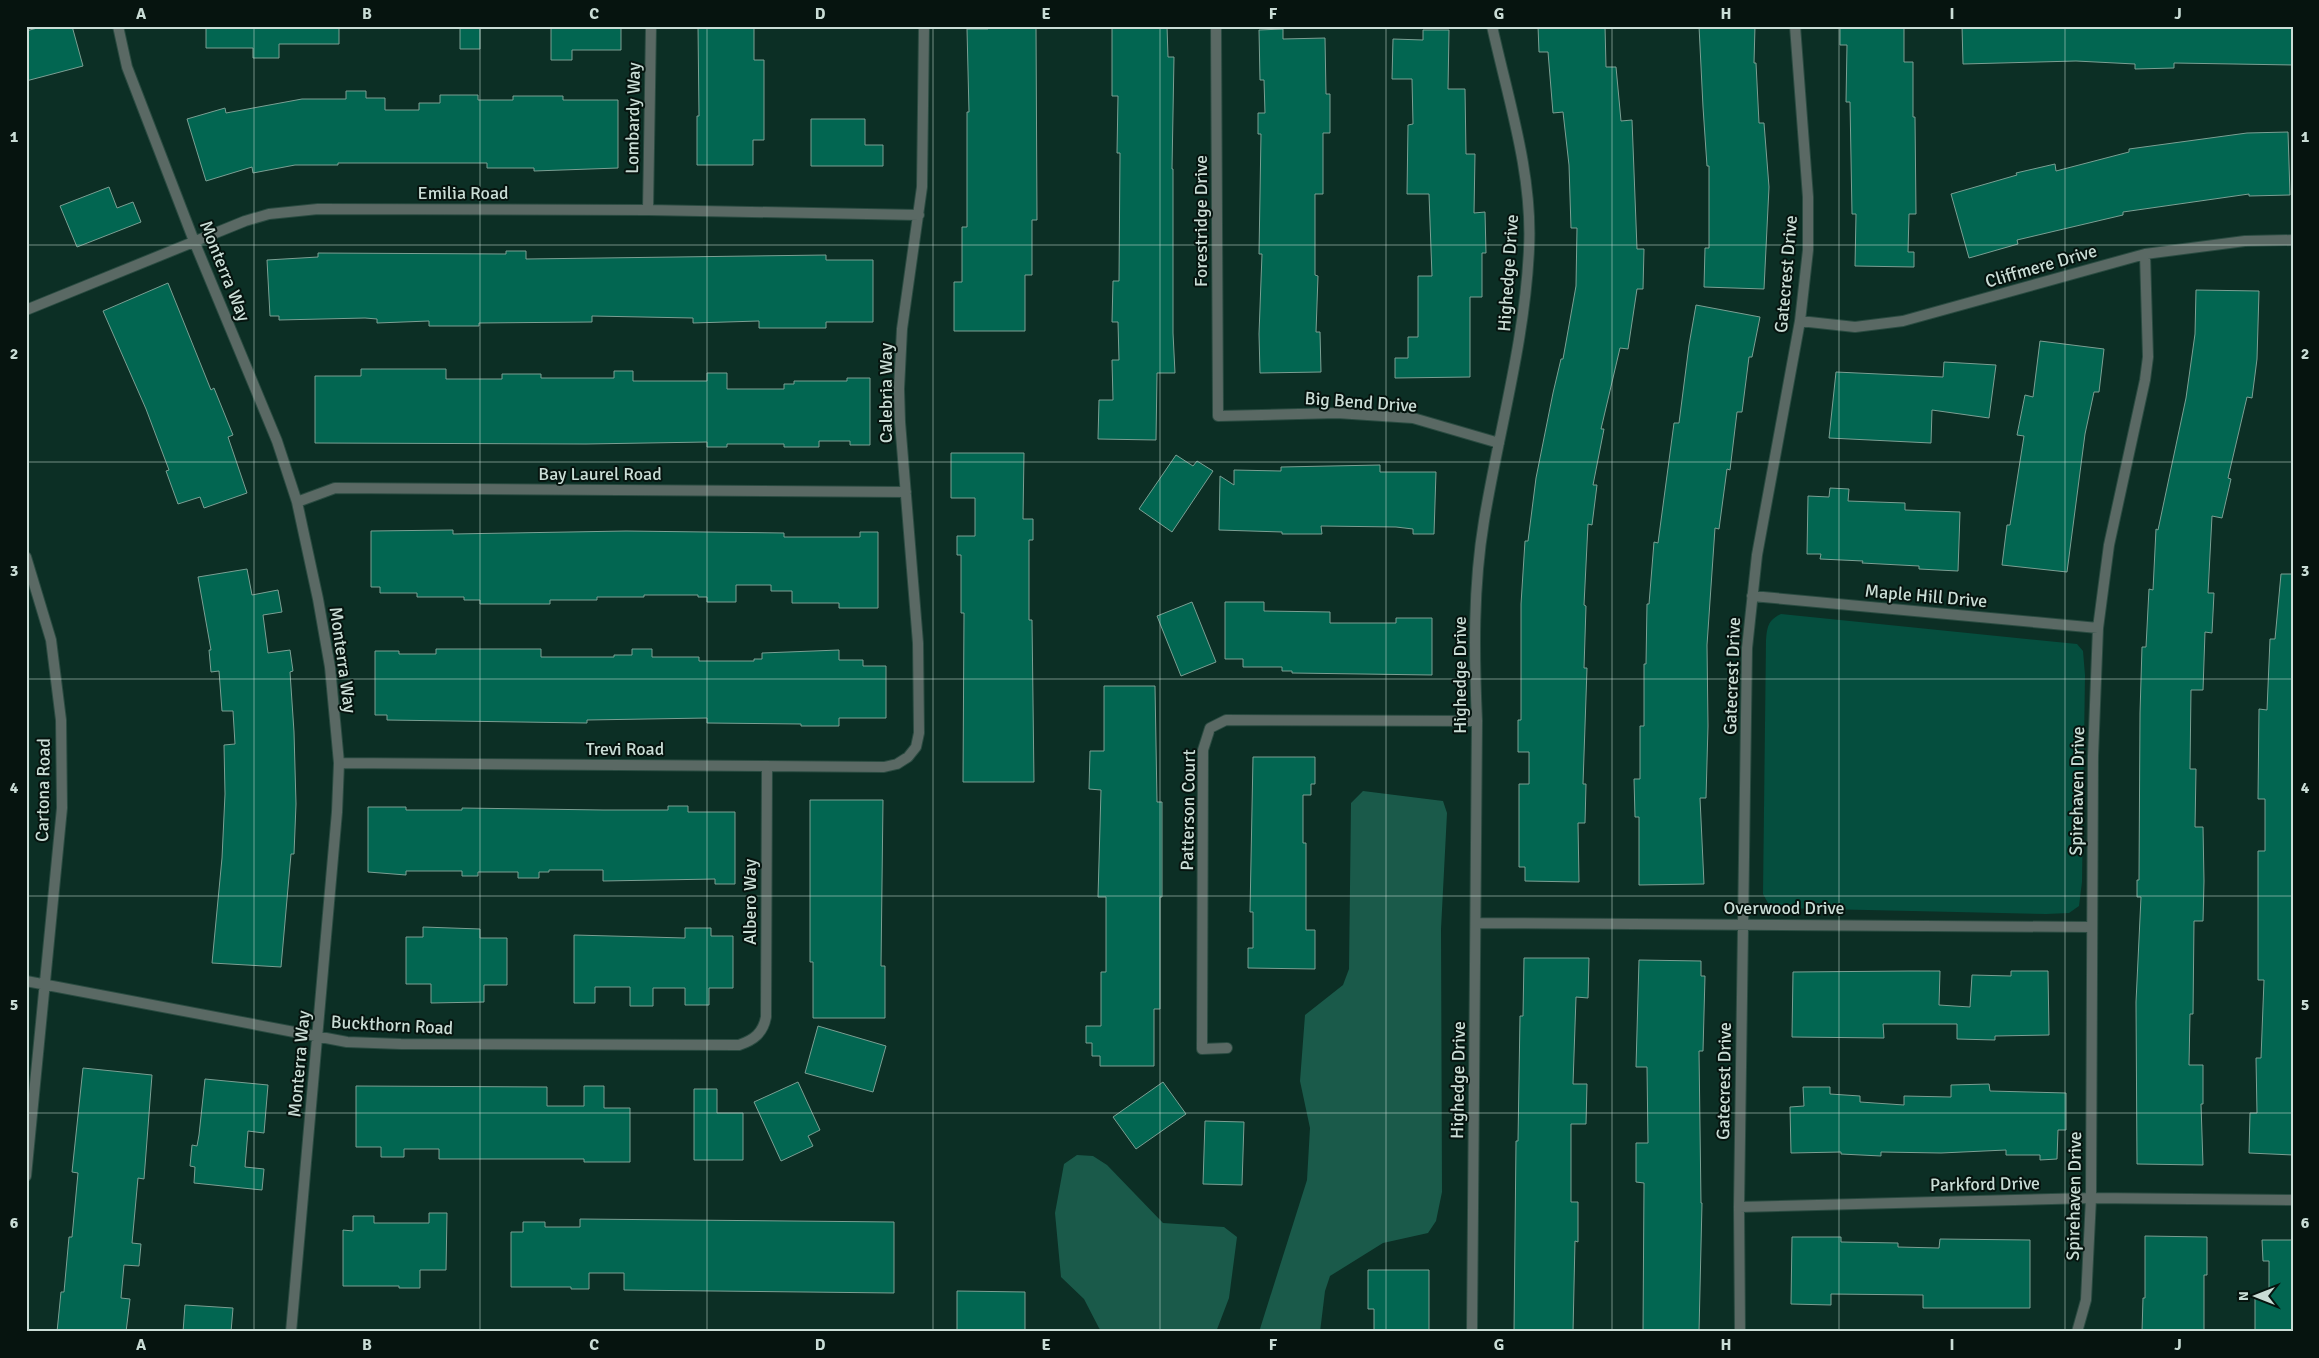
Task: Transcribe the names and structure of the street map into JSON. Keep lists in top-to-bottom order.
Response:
{
  "streets": {
    "street": [
      "Lombardy Way",
      "Emilia Road",
      "Forestridge Drive",
      "Cliffmere Drive",
      "Monterra Way",
      "Highedge Drive",
      "Gatecrest Drive",
      "Calebria Way",
      "Big Bend Drive",
      "Bay Laurel Road",
      "Maple Hill Drive",
      "Trevi Road",
      "Cartona Road",
      "Spirehaven Drive",
      "Patterson Court",
      "Albero Way",
      "Overwood Drive",
      "Buckthorn Road",
      "Parkford Drive"
    ]
  },
  "crossings": [
    ["Lombardy Way", "Emilia Road"],
    ["Emilia Road", "Monterra Way"],
    ["Emilia Road", "Calebria Way"],
    ["Forestridge Drive", "Big Bend Drive"],
    ["Cliffmere Drive", "Gatecrest Drive"],
    ["Cliffmere Drive", "Spirehaven Drive"],
    ["Monterra Way", "Bay Laurel Road"],
    ["Monterra Way", "Trevi Road"],
    ["Monterra Way", "Buckthorn Road"],
    ["Highedge Drive", "Big Bend Drive"],
    ["Highedge Drive", "Patterson Court"],
    ["Highedge Drive", "Overwood Drive"],
    ["Gatecrest Drive", "Maple Hill Drive"],
    ["Gatecrest Drive", "Overwood Drive"],
    ["Gatecrest Drive", "Parkford Drive"],
    ["Calebria Way", "Bay Laurel Road"],
    ["Calebria Way", "Trevi Road"],
    ["Maple Hill Drive", "Spirehaven Drive"],
    ["Trevi Road", "Albero Way"],
    ["Cartona Road", "Buckthorn Road"],
    ["Spirehaven Drive", "Overwood Drive"],
    ["Spirehaven Drive", "Parkford Drive"],
    ["Albero Way", "Buckthorn Road"]
  ],
  "north": "left",
  "grid": {
    "columns": [
      "A",
      "B",
      "C",
      "D",
      "E",
      "F",
      "G",
      "H",
      "I",
      "J"
    ],
    "rows": [
      "1",
      "2",
      "3",
      "4",
      "5",
      "6"
    ]
  }
}
